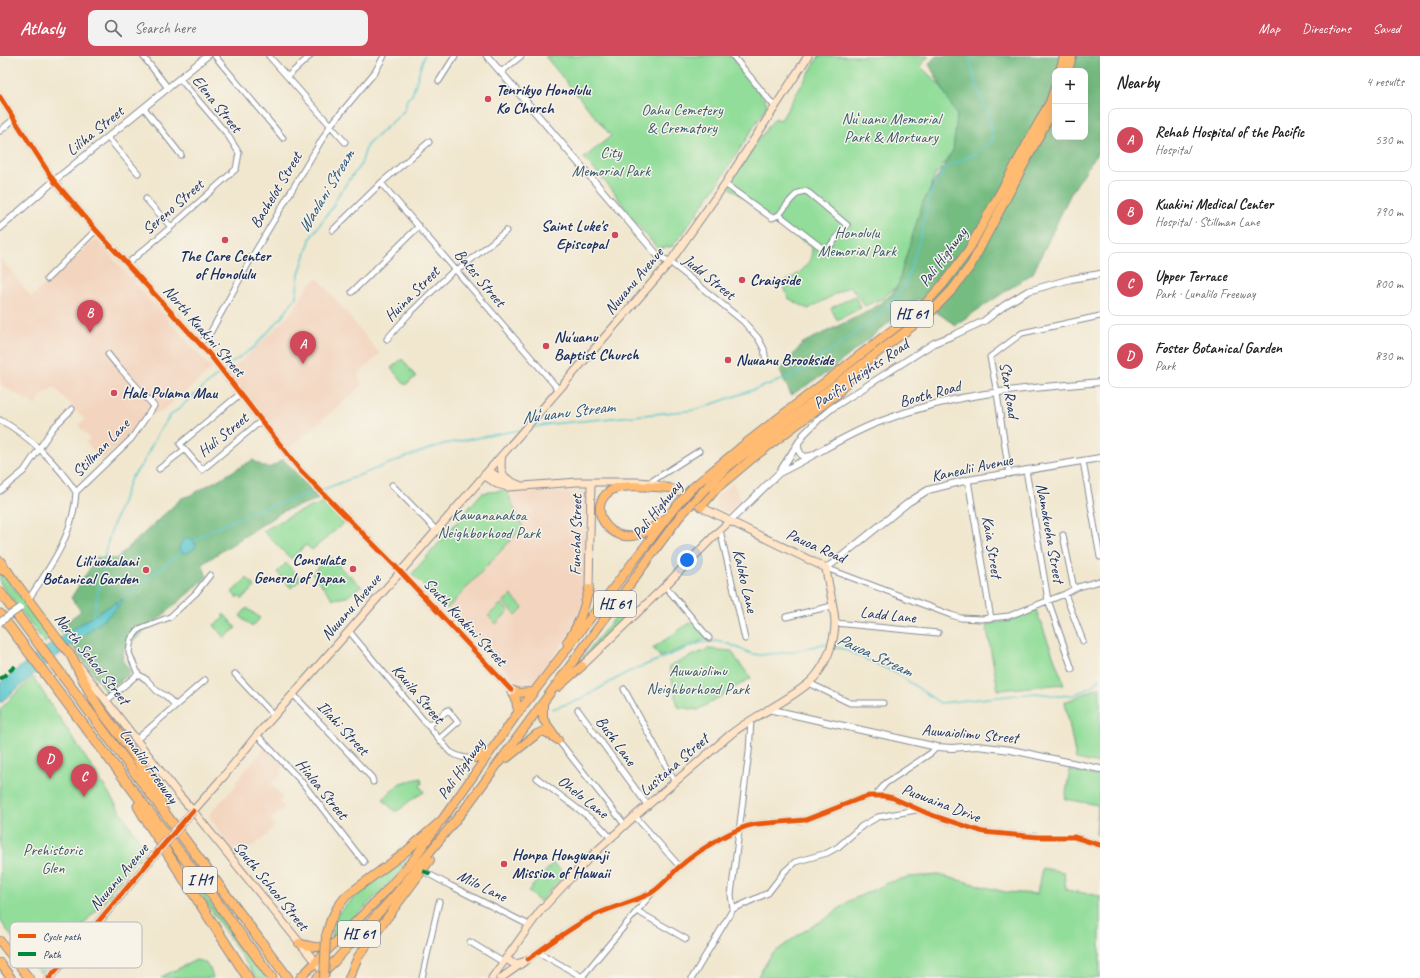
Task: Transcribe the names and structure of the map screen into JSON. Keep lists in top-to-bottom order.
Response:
{
  "streets": {
    "highway": ["Lunalilo Freeway", "I H1"],
    "main road": [
      "Pali Highway",
      "Nuuanu Avenue",
      "HI 61",
      "Pacific Heights Road",
      "Funchal Street",
      "Pauoa Road",
      "North School Street",
      "Lusitana Street",
      "South School Street"
    ],
    "street": [
      "Elena Street",
      "Liliha Street",
      "Bachelot Street",
      "Sereno Street",
      "Judd Street",
      "Bates Street",
      "Huina Street",
      "North Kuakini Street",
      "Star Road",
      "Booth Road",
      "Huli Street",
      "Stillman Lane",
      "Kanealii Avenue",
      "Namokueha Street",
      "Kaia Street",
      "Kaloko Lane",
      "Ladd Lane",
      "South Kuakini Street",
      "Kauila Street",
      "Iliahi Street",
      "Auwaiolimu Street",
      "Bush Lane",
      "Hialoa Street",
      "Ohelo Lane",
      "Puowaina Drive",
      "Milo Lane"
    ]
  },
  "crossings": [
    ["Elena Street", "Liliha Street"],
    ["Elena Street", "Sereno Street"],
    ["Liliha Street", "North Kuakini Street"],
    ["Bachelot Street", "North Kuakini Street"],
    ["Sereno Street", "North Kuakini Street"],
    ["Pali Highway", "South School Street"],
    ["Judd Street", "Nuuanu Avenue"],
    ["Bates Street", "Nuuanu Avenue"],
    ["Bates Street", "Huina Street"],
    ["Nuuanu Avenue", "North Kuakini Street"],
    ["Nuuanu Avenue", "Pauoa Road"],
    ["Nuuanu Avenue", "South Kuakini Street"],
    ["Nuuanu Avenue", "North School Street"],
    ["Nuuanu Avenue", "Kauila Street"],
    ["Nuuanu Avenue", "Iliahi Street"],
    ["Nuuanu Avenue", "Hialoa Street"],
    ["Nuuanu Avenue", "South School Street"],
    ["North Kuakini Street", "Huli Street"],
    ["North Kuakini Street", "South Kuakini Street"],
    ["Pacific Heights Road", "Booth Road"],
    ["Pacific Heights Road", "Pauoa Road"],
    ["Pacific Heights Road", "Kaloko Lane"],
    ["Star Road", "Booth Road"],
    ["Star Road", "Kanealii Avenue"],
    ["Stillman Lane", "North School Street"],
    ["Kanealii Avenue", "Namokueha Street"],
    ["Kanealii Avenue", "Pauoa Road"],
    ["Kanealii Avenue", "Kaia Street"],
    ["Kanealii Avenue", "Lusitana Street"],
    ["Namokueha Street", "Pauoa Road"],
    ["Funchal Street", "Pauoa Road"],
    ["Pauoa Road", "Kaia Street"],
    ["Pauoa Road", "Lusitana Street"],
    ["Ladd Lane", "Lusitana Street"],
    ["North School Street", "South School Street"],
    ["Auwaiolimu Street", "Lusitana Street"],
    ["Bush Lane", "Lusitana Street"],
    ["Lusitana Street", "Ohelo Lane"],
    ["Lusitana Street", "Milo Lane"]
  ],
  "water": ["Waolani Stream", "Nuʻuanu Stream", "Pauoa Stream"],
  "parks": [
    "Oahu Cemetery & Crematory",
    "Nuʻuanu Memorial Park & Mortuary",
    "City Memorial Park",
    "Honolulu Memorial Park",
    "Kawananakoa Neighborhood Park",
    "Auwaiolimu Neighborhood Park",
    "Prehistoric Glen"
  ],
  "places": [
    "Tenrikyo Honolulu Ko Church",
    "Saint Luke's Episcopal",
    "The Care Center of Honolulu",
    "Craigside",
    "Nu'uanu Baptist Church",
    "Nuuanu Brookside",
    "Hale Pulama Mau",
    "Consulate General of Japan",
    "Lili'uokalani Botanical Garden",
    "Honpa Hongwanji Mission of Hawaii"
  ],
  "legend": ["Cycle path", "Path"],
  "page": {
    "header": "Atlasly",
    "search": "Search here",
    "nav": ["Map", "Directions", "Saved"],
    "heading": ["Nearby", "4 results"],
    "map_buttons": ["+", "−"],
    "list": [
      {
        "mark": "A",
        "name": "Rehab Hospital of the Pacific",
        "note": "Hospital",
        "value": "530 m"
      },
      {
        "mark": "B",
        "name": "Kuakini Medical Center",
        "note": "Hospital · Stillman Lane",
        "value": "790 m"
      },
      {
        "mark": "C",
        "name": "Upper Terrace",
        "note": "Park · Lunalilo Freeway",
        "value": "800 m"
      },
      {
        "mark": "D",
        "name": "Foster Botanical Garden",
        "note": "Park",
        "value": "830 m"
      }
    ],
    "pins": [
      "B",
      "A",
      "D",
      "C"
    ]
  }
}
